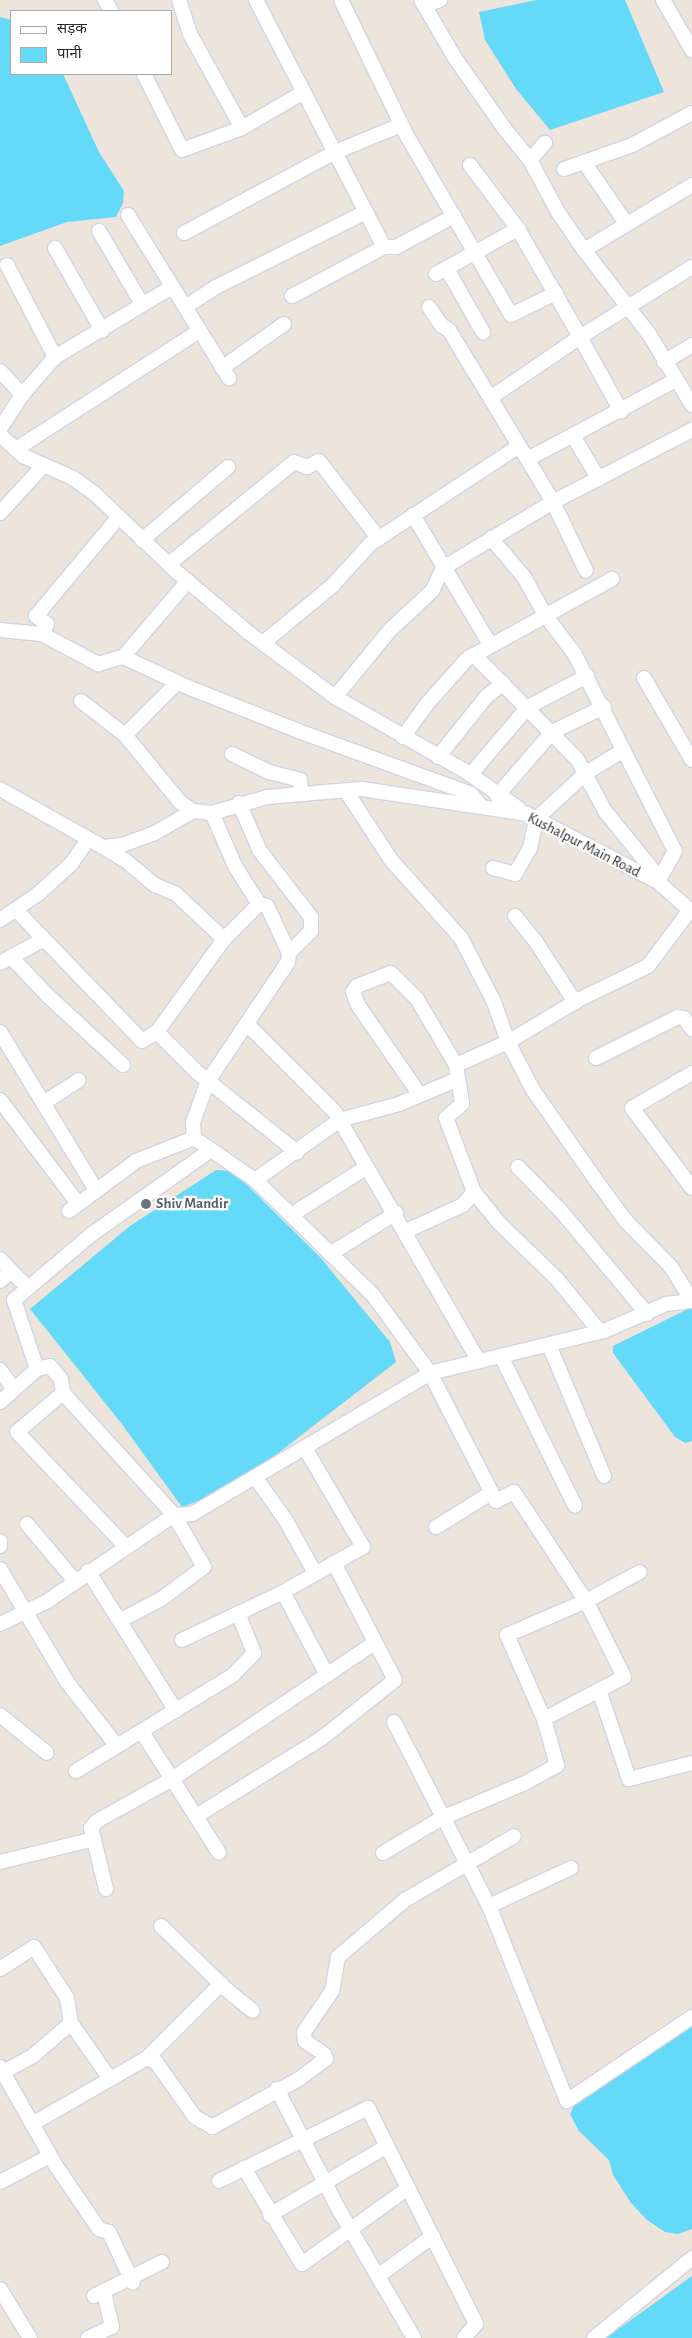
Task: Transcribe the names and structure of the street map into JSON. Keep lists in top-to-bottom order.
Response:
{
  "streets": {
    "street": ["Kushalpur Main Road"]
  },
  "places": ["Shiv Mandir"],
  "legend": ["सड़क", "पानी"]
}
